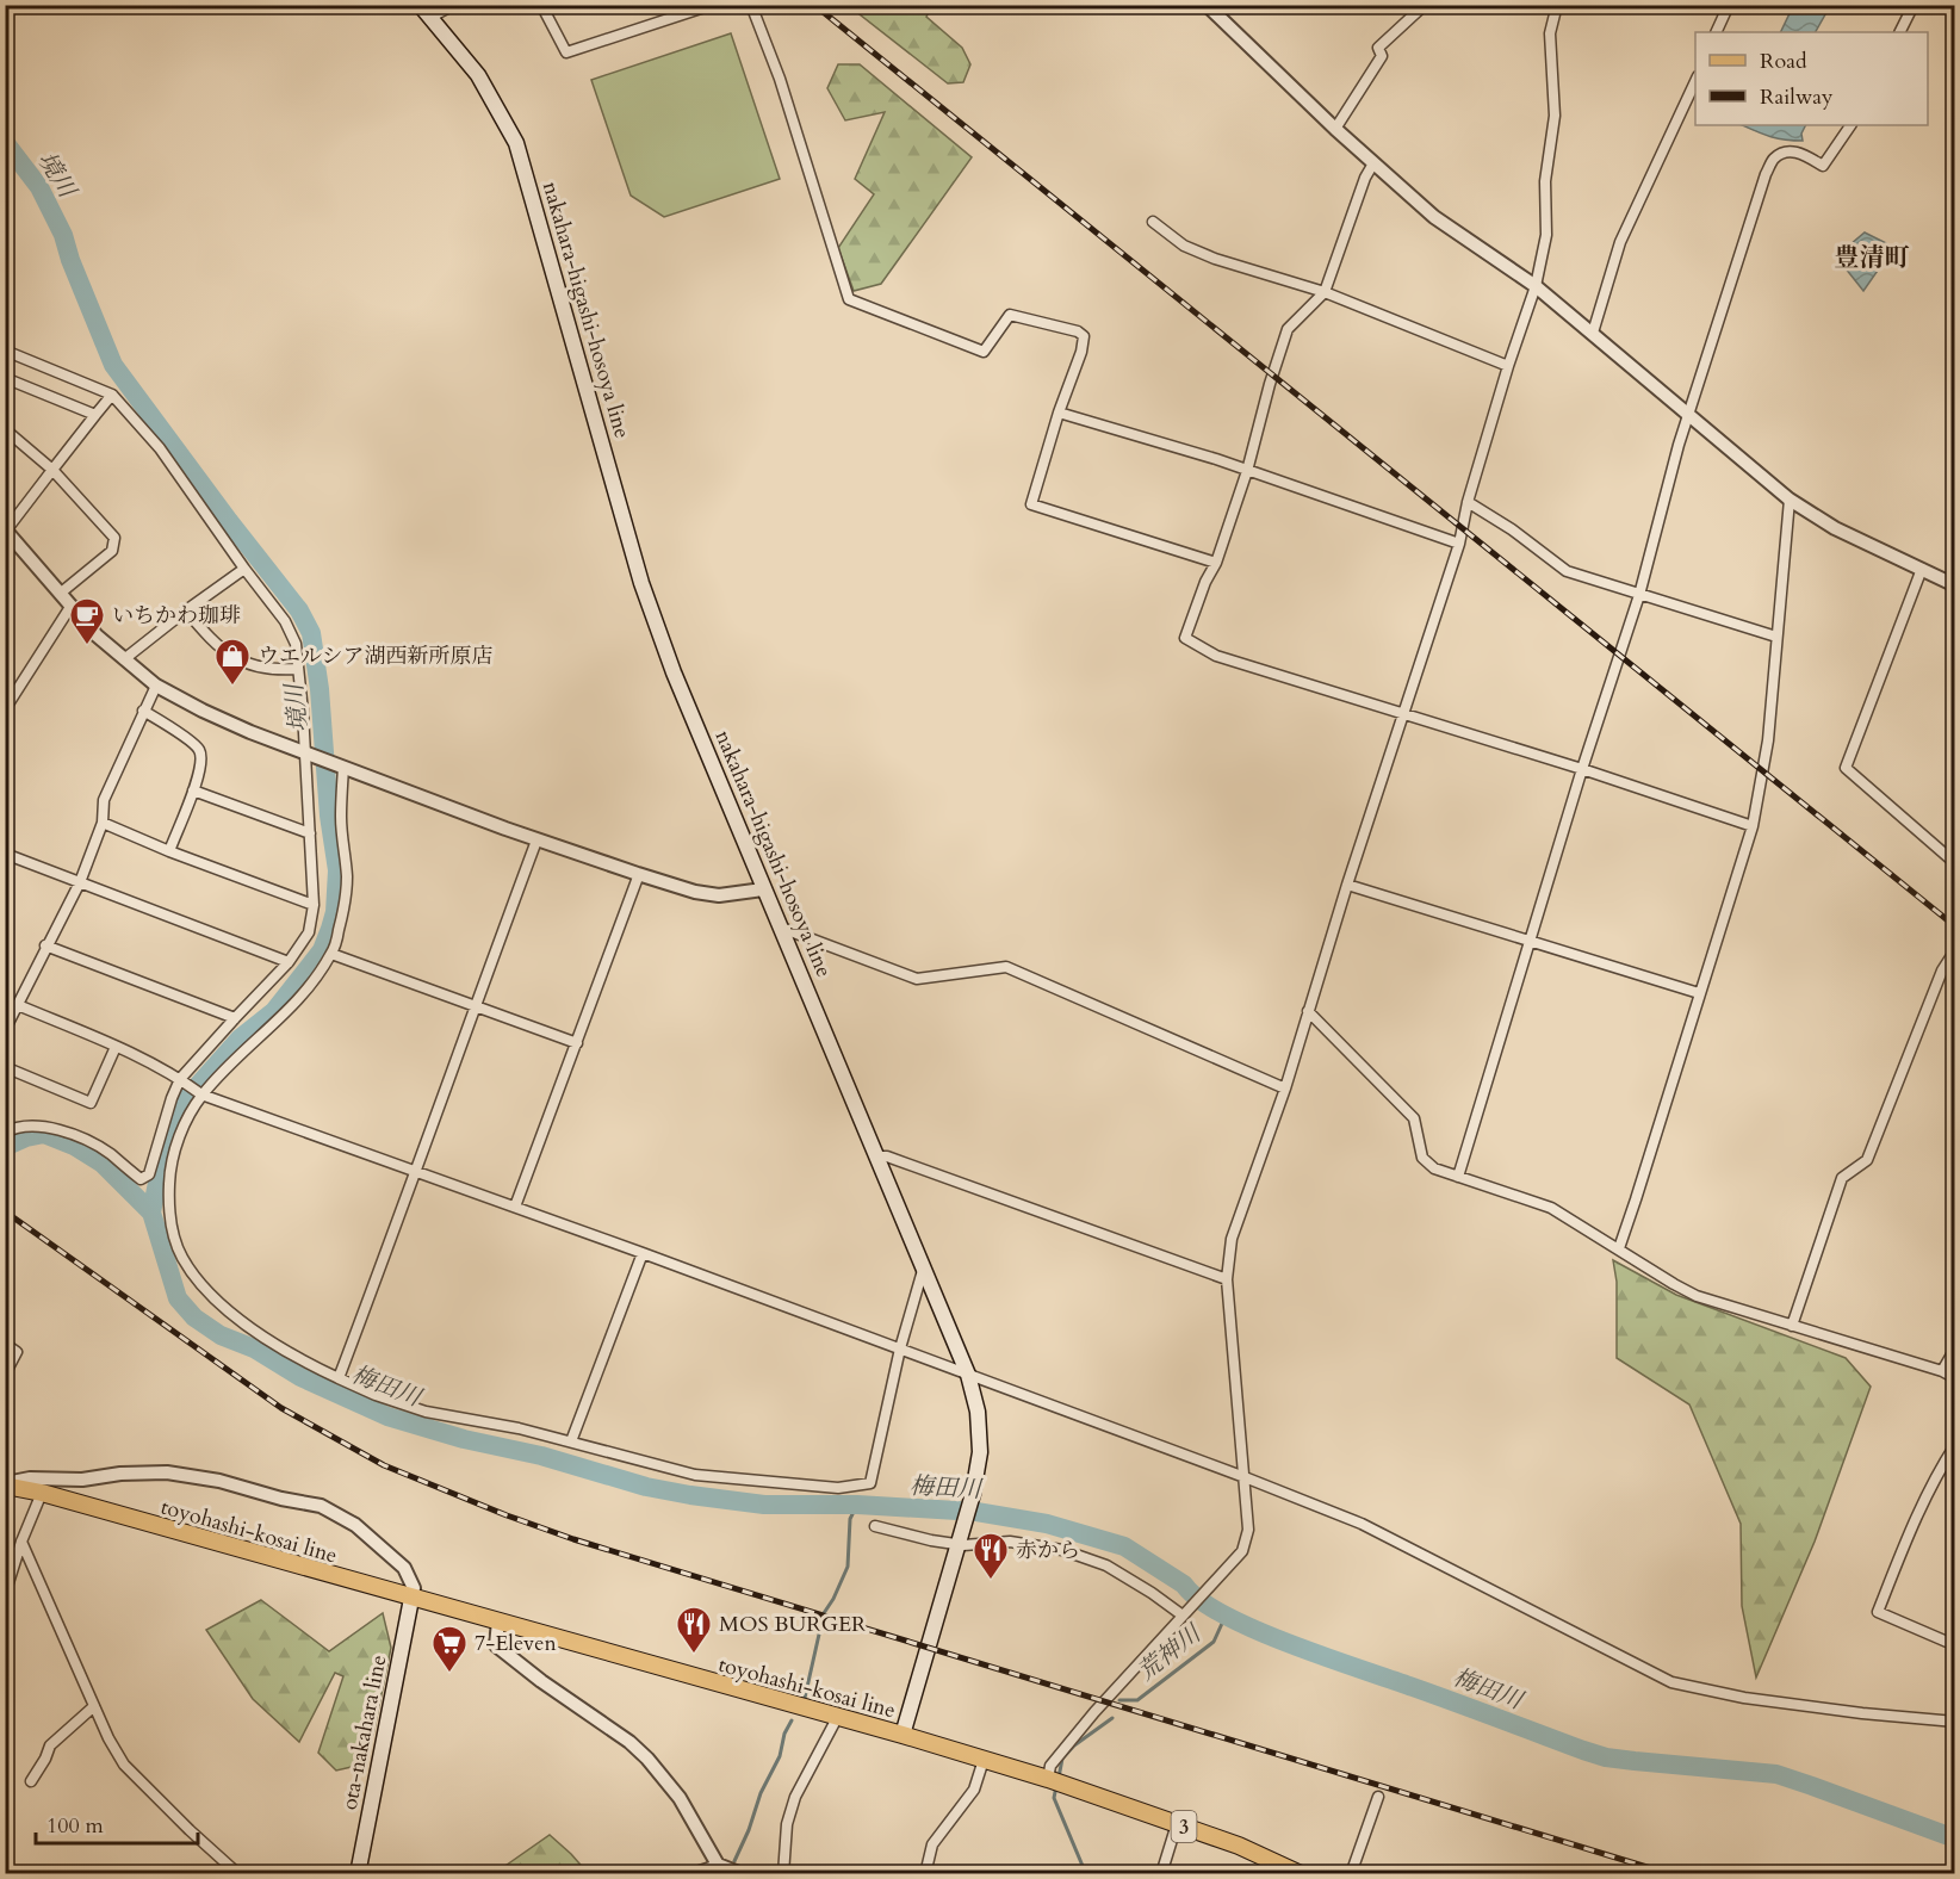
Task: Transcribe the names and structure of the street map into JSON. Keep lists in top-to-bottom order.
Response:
{
  "streets": {
    "main road": [
      "nakahara-higashi-hosoya line",
      "toyohashi-kosai line",
      "ota-nakahara line",
      "3"
    ]
  },
  "crossings": [
    ["nakahara-higashi-hosoya line", "toyohashi-kosai line"],
    ["toyohashi-kosai line", "ota-nakahara line"]
  ],
  "districts": ["豊清町"],
  "water": ["境川", "梅田川", "荒神川"],
  "places": {
    "cafe": ["いちかわ珈琲"],
    "shop": ["ウエルシア湖西新所原店"],
    "restaurant": ["赤から", "MOS BURGER"],
    "supermarket": ["7-Eleven"]
  },
  "legend": ["Road", "Railway"],
  "scale_bar": "100 m"
}
